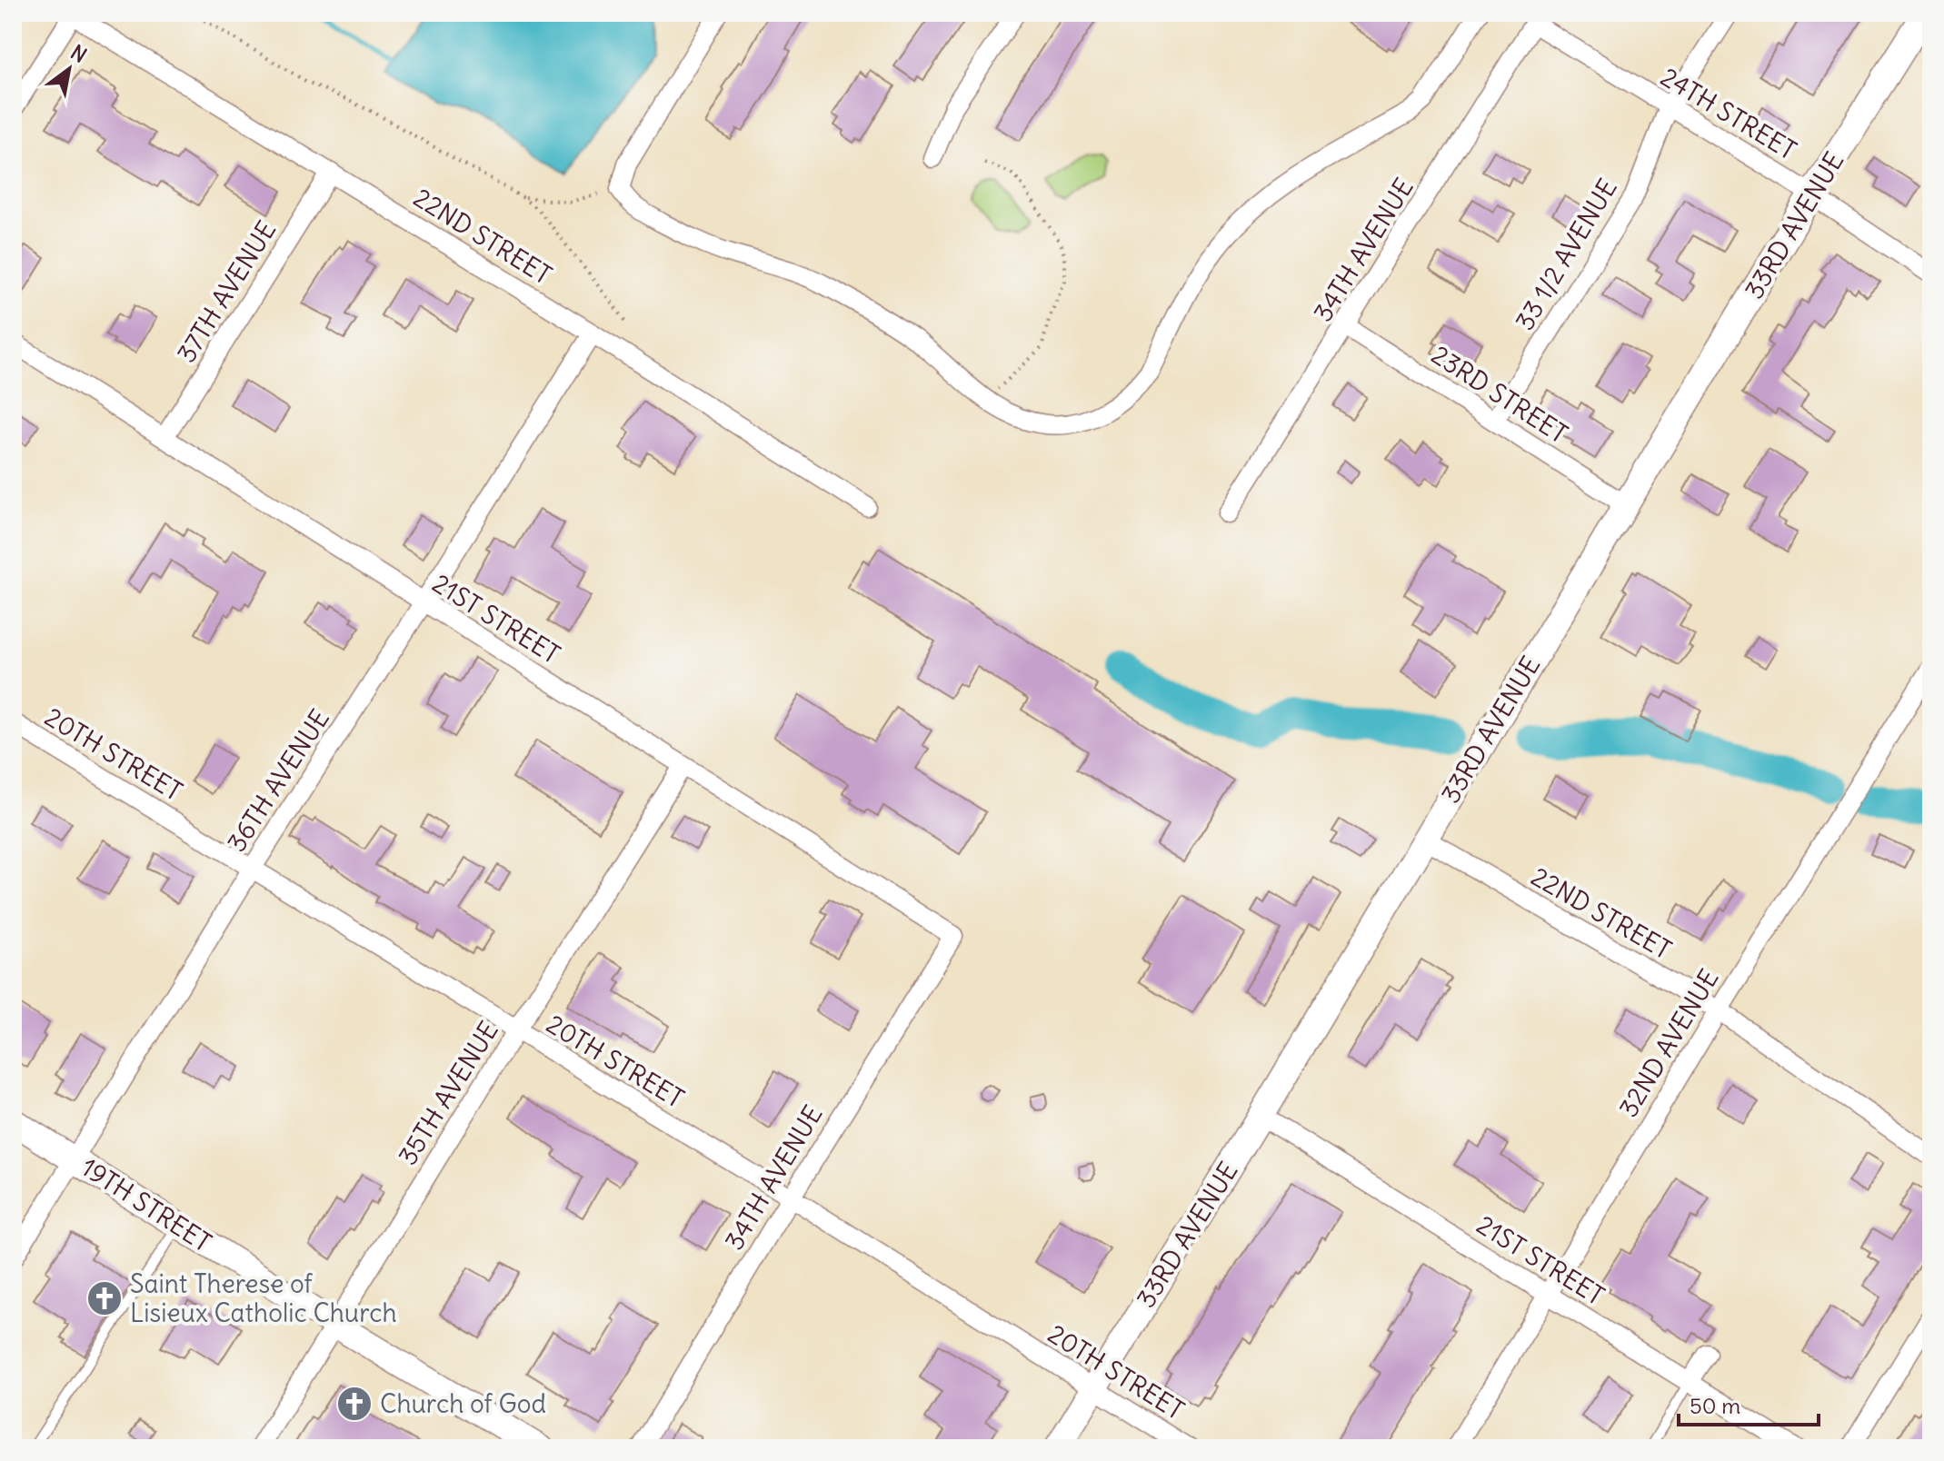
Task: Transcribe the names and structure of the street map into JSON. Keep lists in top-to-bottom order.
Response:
{
  "streets": {
    "street": [
      "24TH STREET",
      "33RD AVENUE",
      "22ND STREET",
      "34TH AVENUE",
      "33 1/2 AVENUE",
      "37TH AVENUE",
      "23RD STREET",
      "21ST STREET",
      "20TH STREET",
      "36TH AVENUE",
      "32ND AVENUE",
      "35TH AVENUE",
      "19TH STREET"
    ]
  },
  "crossings": [
    ["24TH STREET", "33RD AVENUE"],
    ["24TH STREET", "34TH AVENUE"],
    ["24TH STREET", "33 1/2 AVENUE"],
    ["33RD AVENUE", "22ND STREET"],
    ["33RD AVENUE", "23RD STREET"],
    ["33RD AVENUE", "21ST STREET"],
    ["33RD AVENUE", "20TH STREET"],
    ["22ND STREET", "37TH AVENUE"],
    ["22ND STREET", "36TH AVENUE"],
    ["22ND STREET", "32ND AVENUE"],
    ["34TH AVENUE", "23RD STREET"],
    ["34TH AVENUE", "21ST STREET"],
    ["34TH AVENUE", "20TH STREET"],
    ["33 1/2 AVENUE", "23RD STREET"],
    ["37TH AVENUE", "21ST STREET"],
    ["21ST STREET", "36TH AVENUE"],
    ["21ST STREET", "32ND AVENUE"],
    ["21ST STREET", "35TH AVENUE"],
    ["20TH STREET", "36TH AVENUE"],
    ["20TH STREET", "35TH AVENUE"],
    ["36TH AVENUE", "19TH STREET"],
    ["35TH AVENUE", "19TH STREET"]
  ],
  "places": {
    "church": ["Saint Therese of Lisieux Catholic Church", "Church of God"]
  },
  "scale_bar": "50 m",
  "north": "top right"
}
